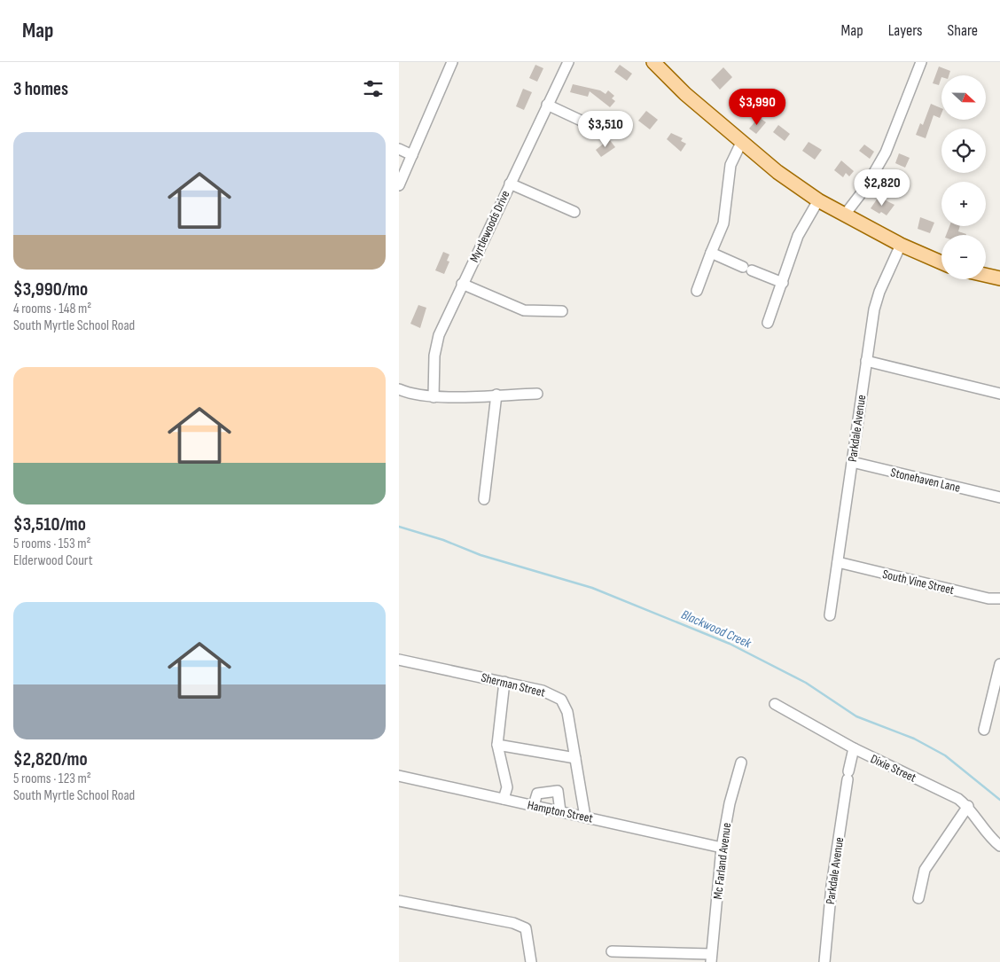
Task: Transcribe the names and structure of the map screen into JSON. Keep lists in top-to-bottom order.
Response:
{
  "streets": {
    "street": [
      "Myrtlewoods Drive",
      "Parkdale Avenue",
      "Stonehaven Lane",
      "South Vine Street",
      "Sherman Street",
      "Dixie Street",
      "Hampton Street",
      "Mc Farland Avenue"
    ]
  },
  "crossings": [
    ["Parkdale Avenue", "Stonehaven Lane"],
    ["Parkdale Avenue", "South Vine Street"],
    ["Parkdale Avenue", "Dixie Street"],
    ["Sherman Street", "Hampton Street"],
    ["Hampton Street", "Mc Farland Avenue"]
  ],
  "water": ["Blackwood Creek"],
  "north": "right",
  "page": {
    "header": "Map",
    "nav": ["Map", "Layers", "Share"],
    "heading": "3 homes",
    "map_buttons": ["+", "−"],
    "price": ["$3,990", "$3,510", "$2,820"],
    "list": [
      {
        "name": "$3,990/mo",
        "note": "4 rooms · 148 m² · South Myrtle School Road"
      },
      {
        "name": "$3,510/mo",
        "note": "5 rooms · 153 m² · Elderwood Court"
      },
      {
        "name": "$2,820/mo",
        "note": "5 rooms · 123 m² · South Myrtle School Road"
      }
    ]
  }
}
